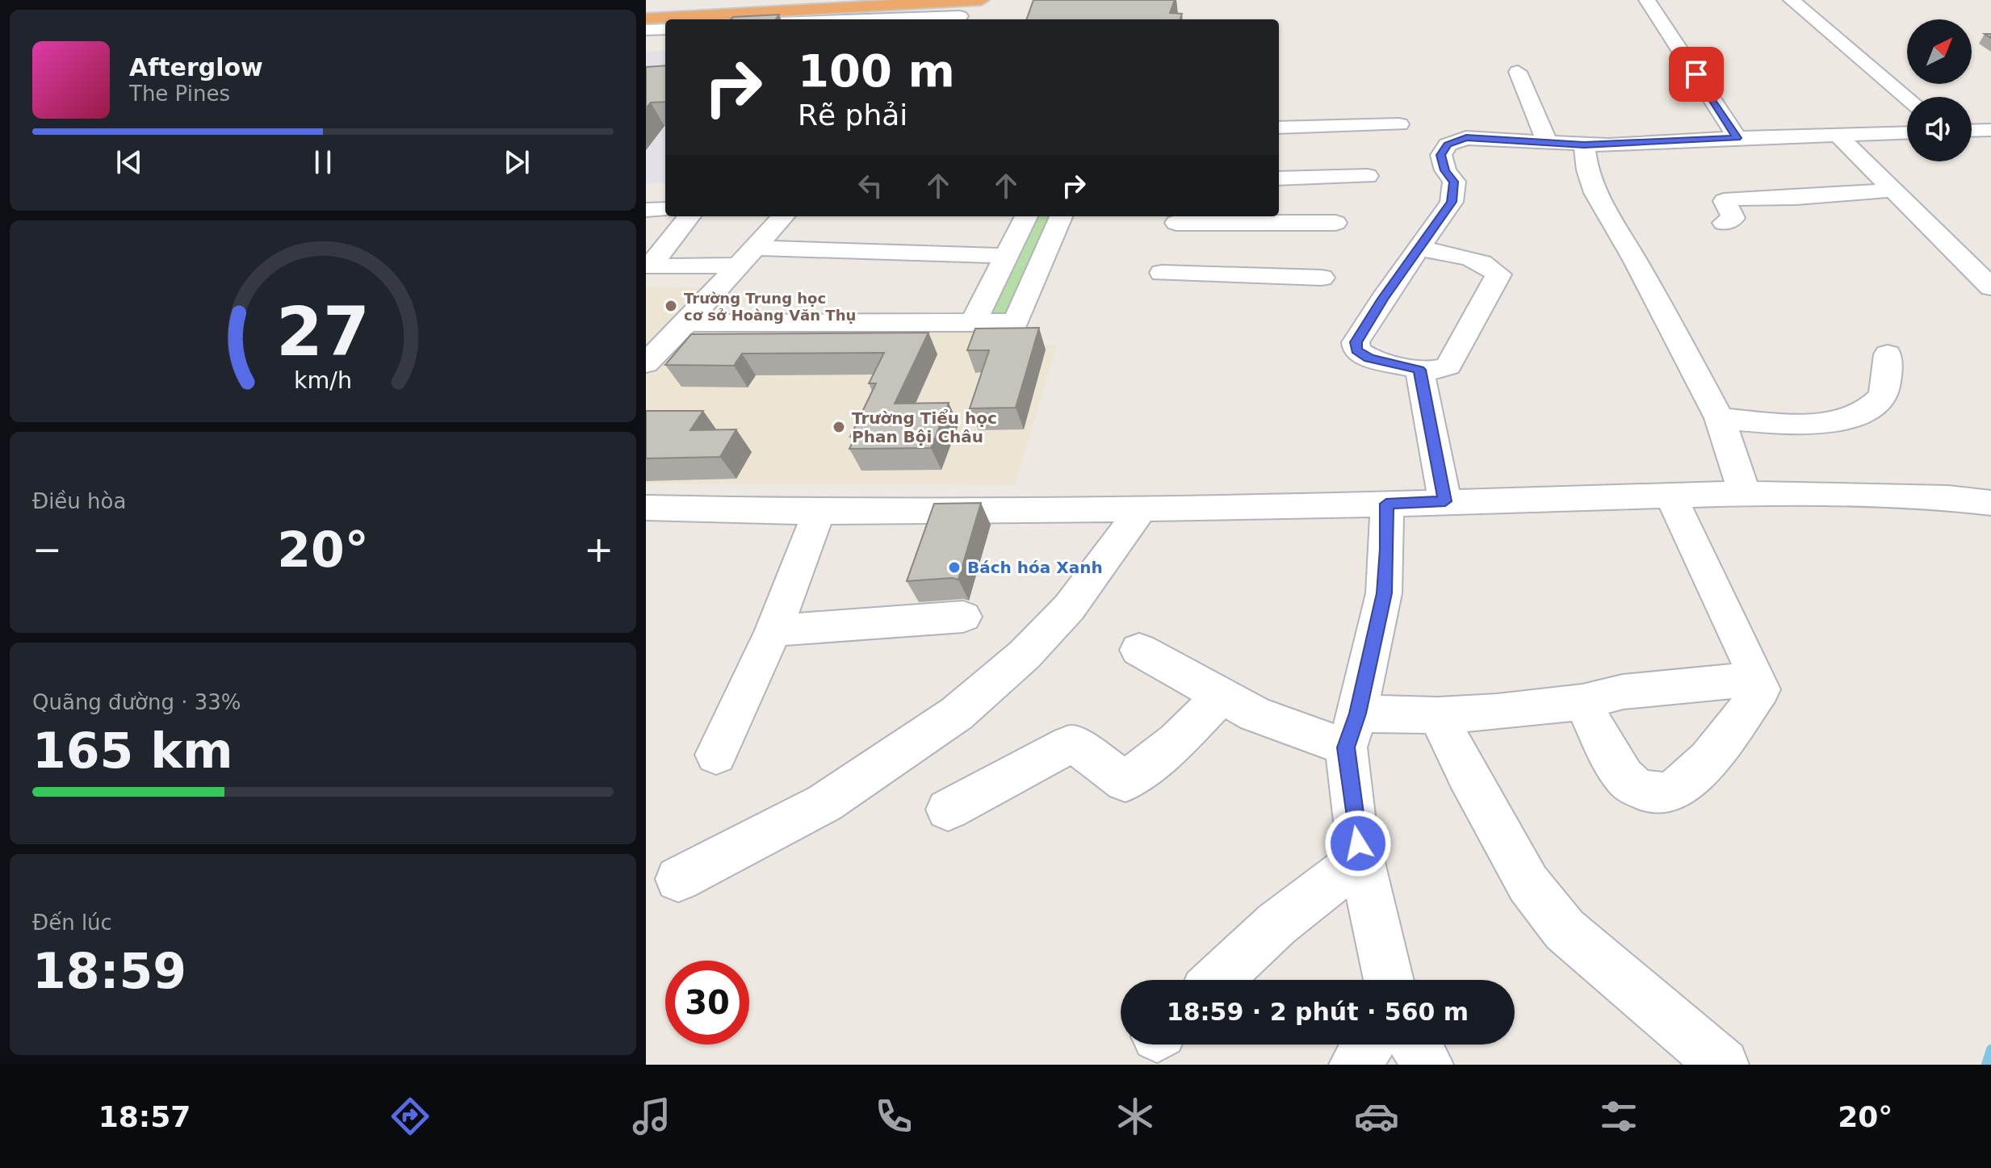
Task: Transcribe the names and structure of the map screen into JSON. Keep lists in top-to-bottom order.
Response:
{
  "places": ["Trường Trung học cơ sở Hoàng Văn Thụ", "Trường Tiểu học Phan Bội Châu", "Bách hóa Xanh"],
  "north": "top right",
  "page": {
    "turn": ["100 m", "Rẽ phải"],
    "song": ["Afterglow", "The Pines"],
    "tile": [
      "Điều hòa",
      ["Quãng đường · 33%", "165 km"],
      ["Đến lúc", "18:59"]
    ],
    "heat": ["−", "20°", "+"],
    "limit": "30",
    "trip": "18:59 · 2 phút · 560 m",
    "tabs": ["18:57", "20°"],
    "gauge": ["27", "km/h"]
  }
}
